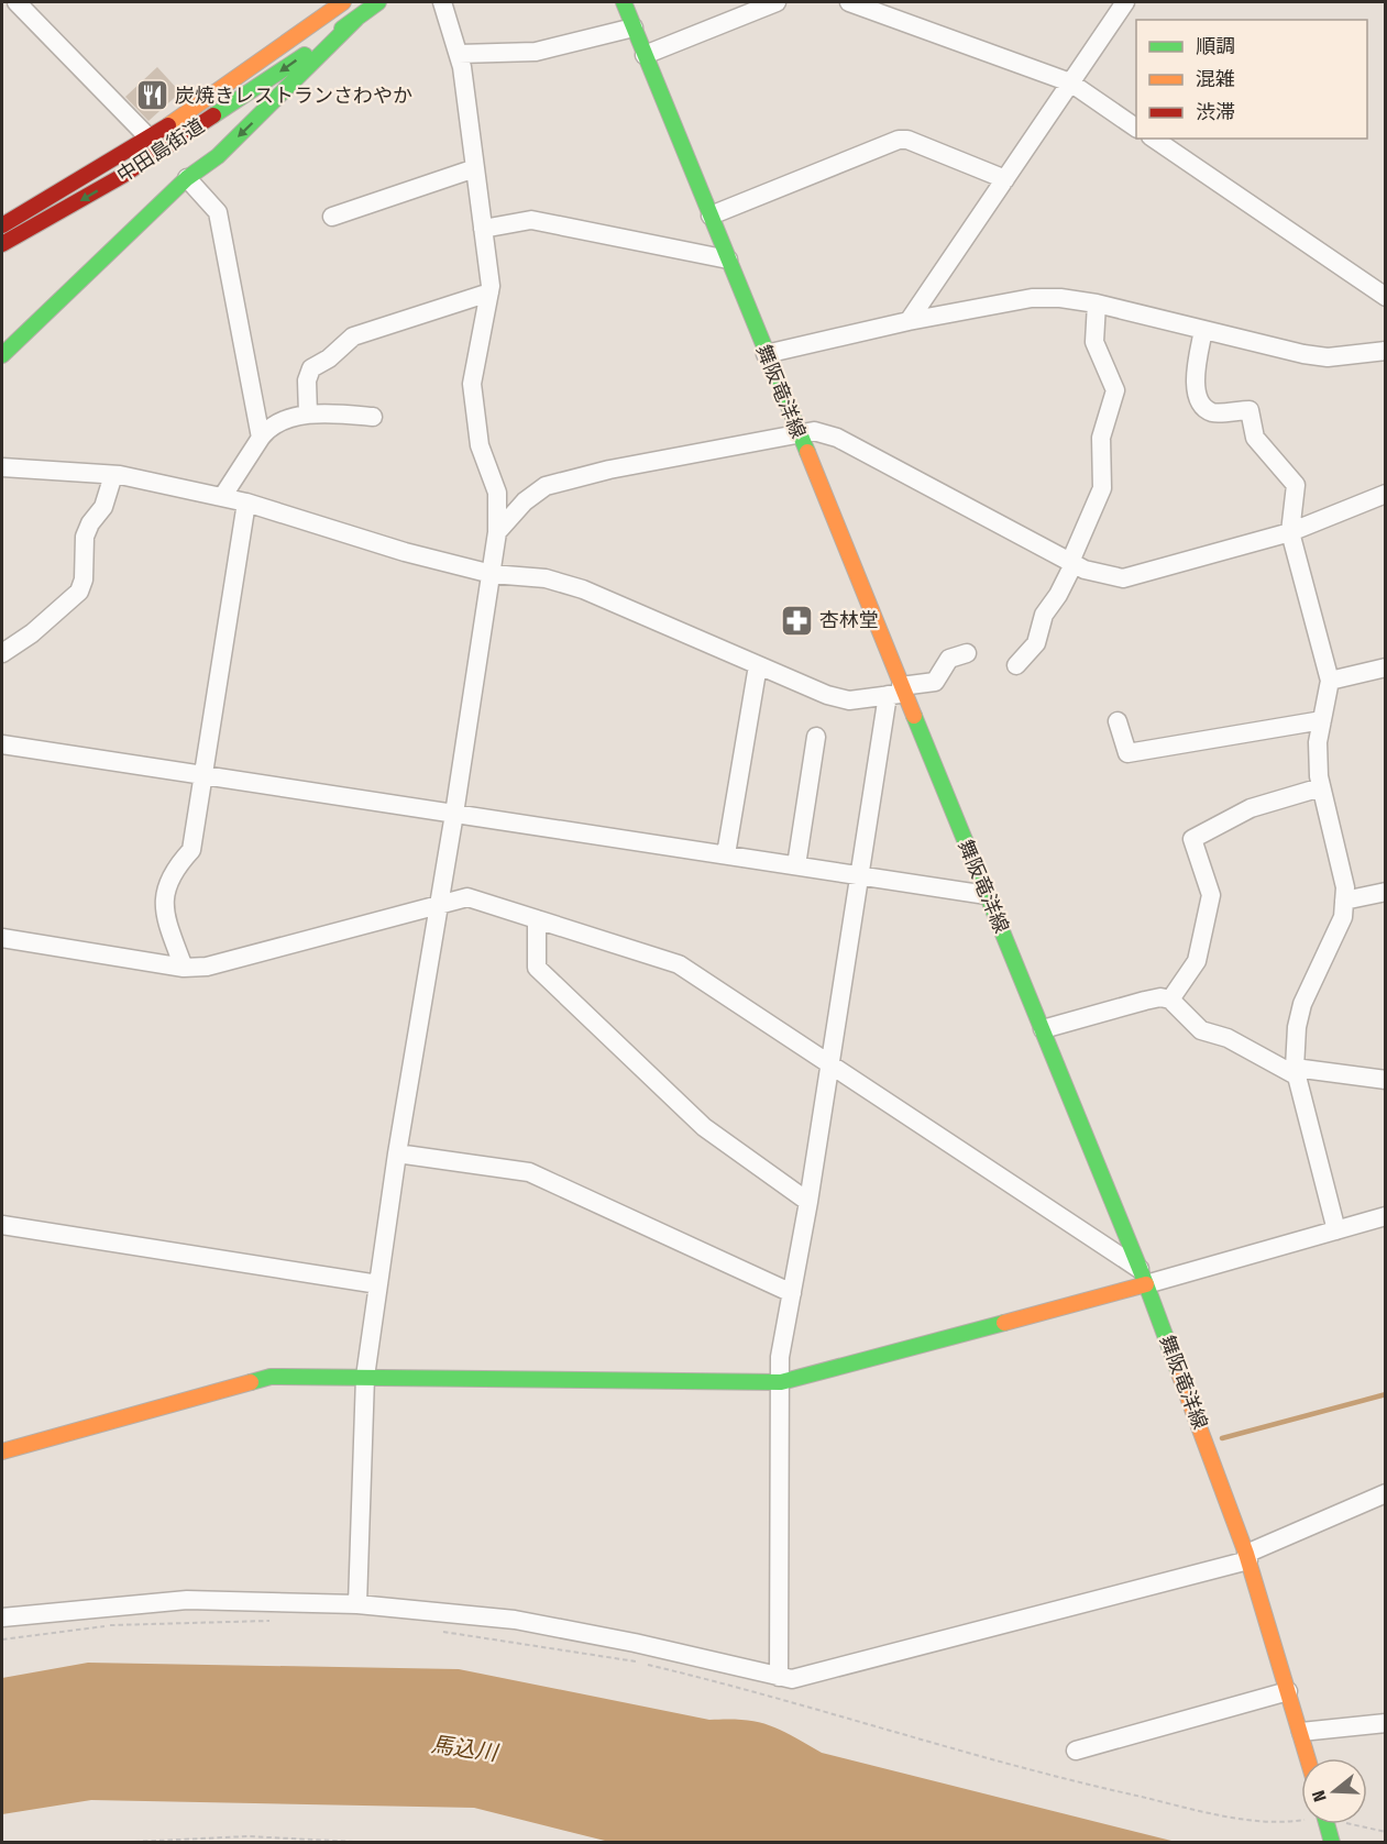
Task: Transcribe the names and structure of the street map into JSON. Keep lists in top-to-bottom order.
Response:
{
  "streets": {
    "street": ["中田島街道", "舞阪竜洋線"]
  },
  "water": ["馬込川"],
  "places": {
    "restaurant": ["炭焼きレストランさわやか"],
    "pharmacy": ["杏林堂"]
  },
  "legend": ["順調", "混雑", "渋滞"],
  "north": "left"
}
